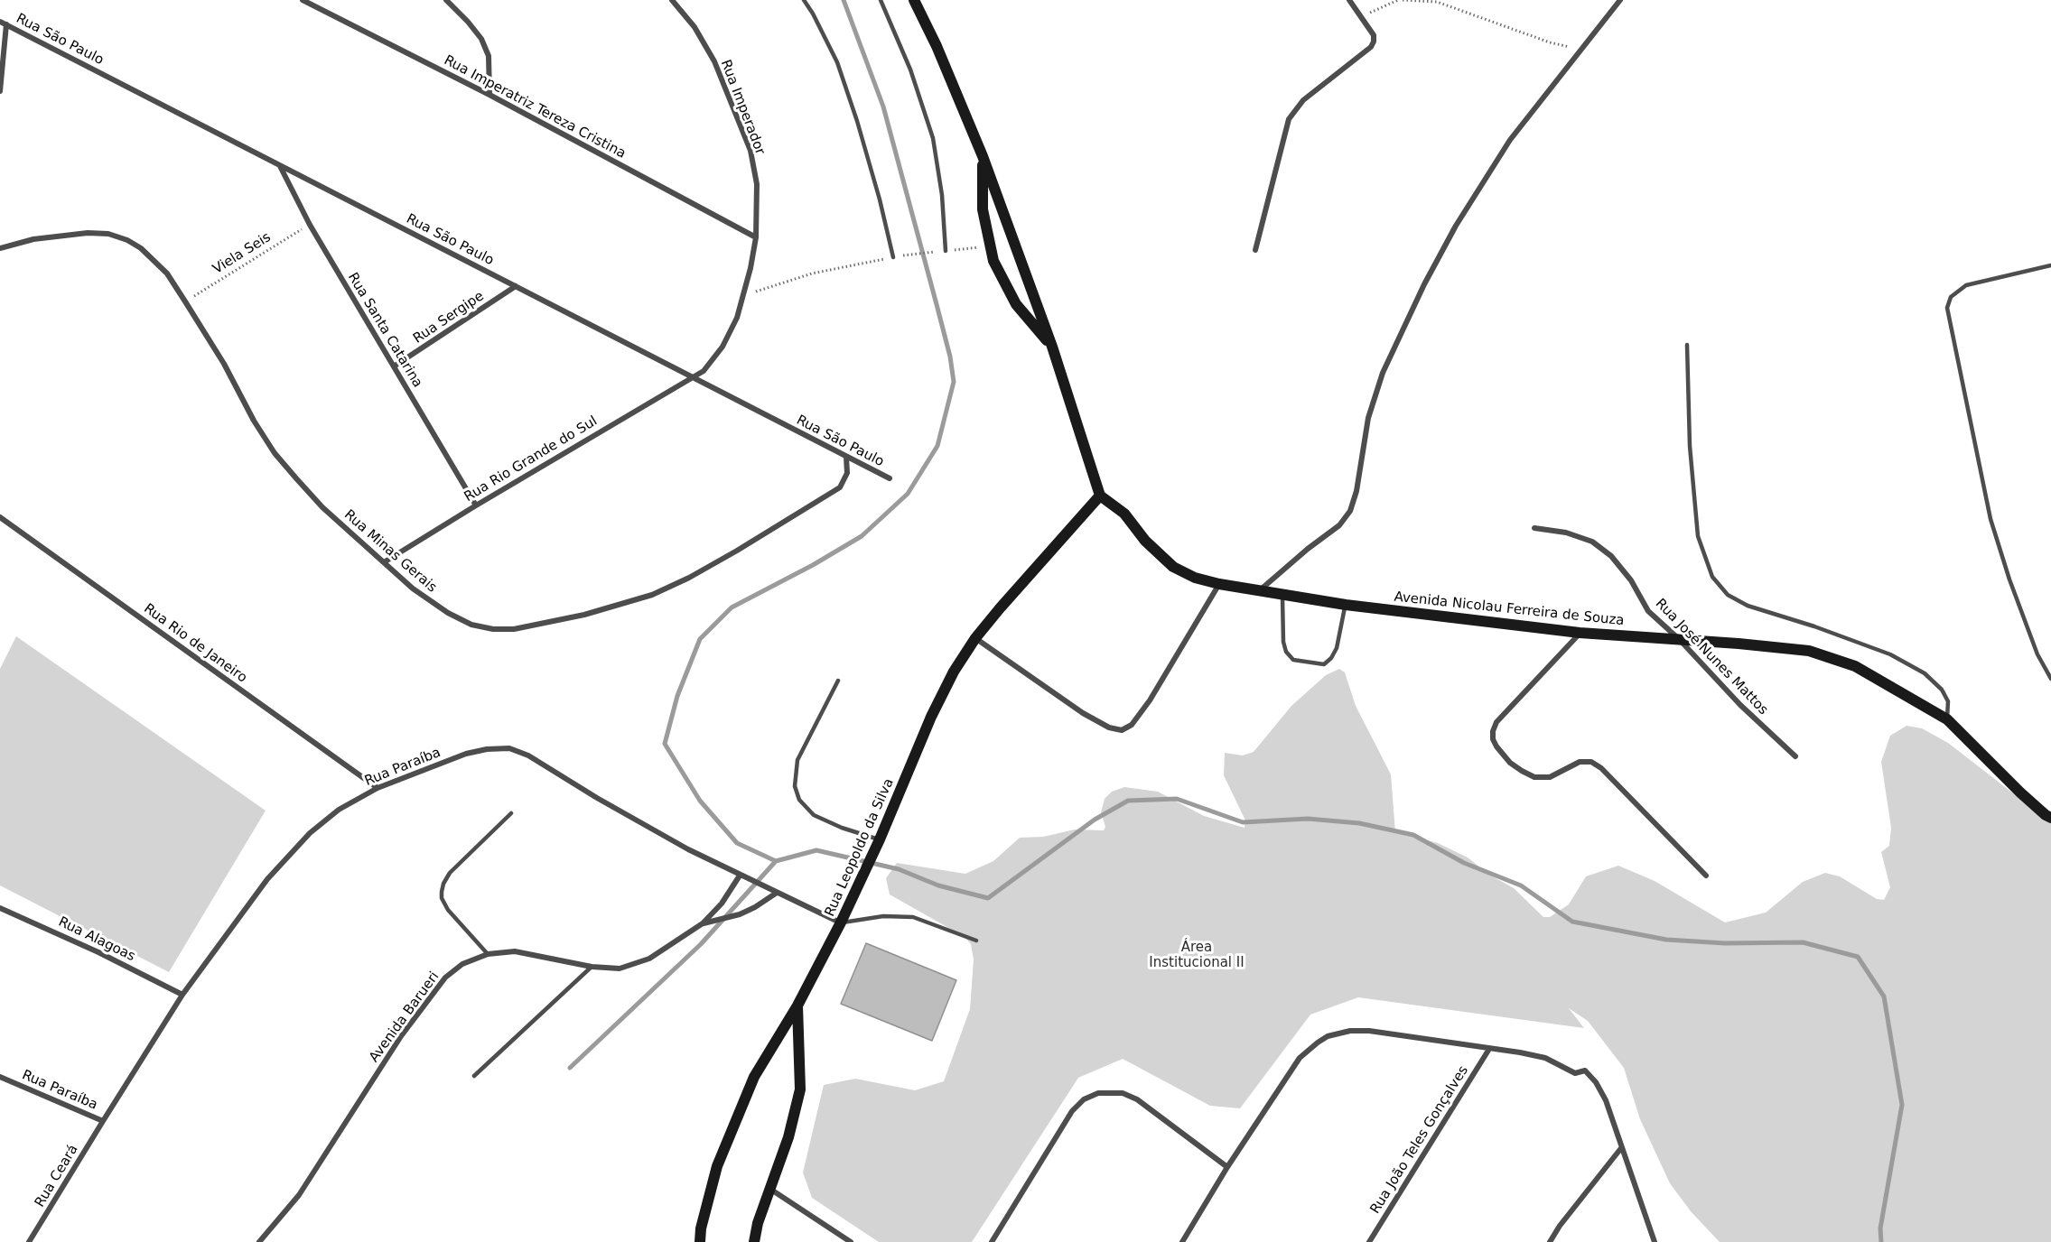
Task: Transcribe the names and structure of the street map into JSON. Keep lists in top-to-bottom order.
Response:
{
  "streets": {
    "street": [
      "Rua São Paulo",
      "Rua Imperatriz Tereza Cristina",
      "Rua Imperador",
      "Rua Sergipe",
      "Rua Santa Catarina",
      "Rua Rio Grande do Sul",
      "Rua Minas Gerais",
      "Avenida Nicolau Ferreira de Souza",
      "Rua Rio de Janeiro",
      "Rua José Nunes Mattos",
      "Rua Paraíba",
      "Rua Leopoldo da Silva",
      "Rua Alagoas",
      "Avenida Barueri",
      "Rua João Teles Gonçalves",
      "Rua Ceará"
    ],
    "path": ["Viela Seis"]
  },
  "crossings": [
    ["Rua São Paulo", "Rua Imperador"],
    ["Rua São Paulo", "Rua Sergipe"],
    ["Rua São Paulo", "Rua Santa Catarina"],
    ["Rua São Paulo", "Rua Rio Grande do Sul"],
    ["Rua São Paulo", "Rua Minas Gerais"],
    ["Rua Imperatriz Tereza Cristina", "Rua Imperador"],
    ["Rua Imperador", "Rua Rio Grande do Sul"],
    ["Viela Seis", "Rua Santa Catarina"],
    ["Viela Seis", "Rua Minas Gerais"],
    ["Rua Sergipe", "Rua Santa Catarina"],
    ["Rua Santa Catarina", "Rua Rio Grande do Sul"],
    ["Rua Rio Grande do Sul", "Rua Minas Gerais"],
    ["Avenida Nicolau Ferreira de Souza", "Rua José Nunes Mattos"],
    ["Avenida Nicolau Ferreira de Souza", "Rua Leopoldo da Silva"],
    ["Rua Rio de Janeiro", "Rua Paraíba"],
    ["Rua Paraíba", "Rua Leopoldo da Silva"],
    ["Rua Paraíba", "Rua Alagoas"],
    ["Rua Paraíba", "Avenida Barueri"],
    ["Rua Paraíba", "Rua Ceará"]
  ],
  "parks": ["Área Institucional II"]
}
